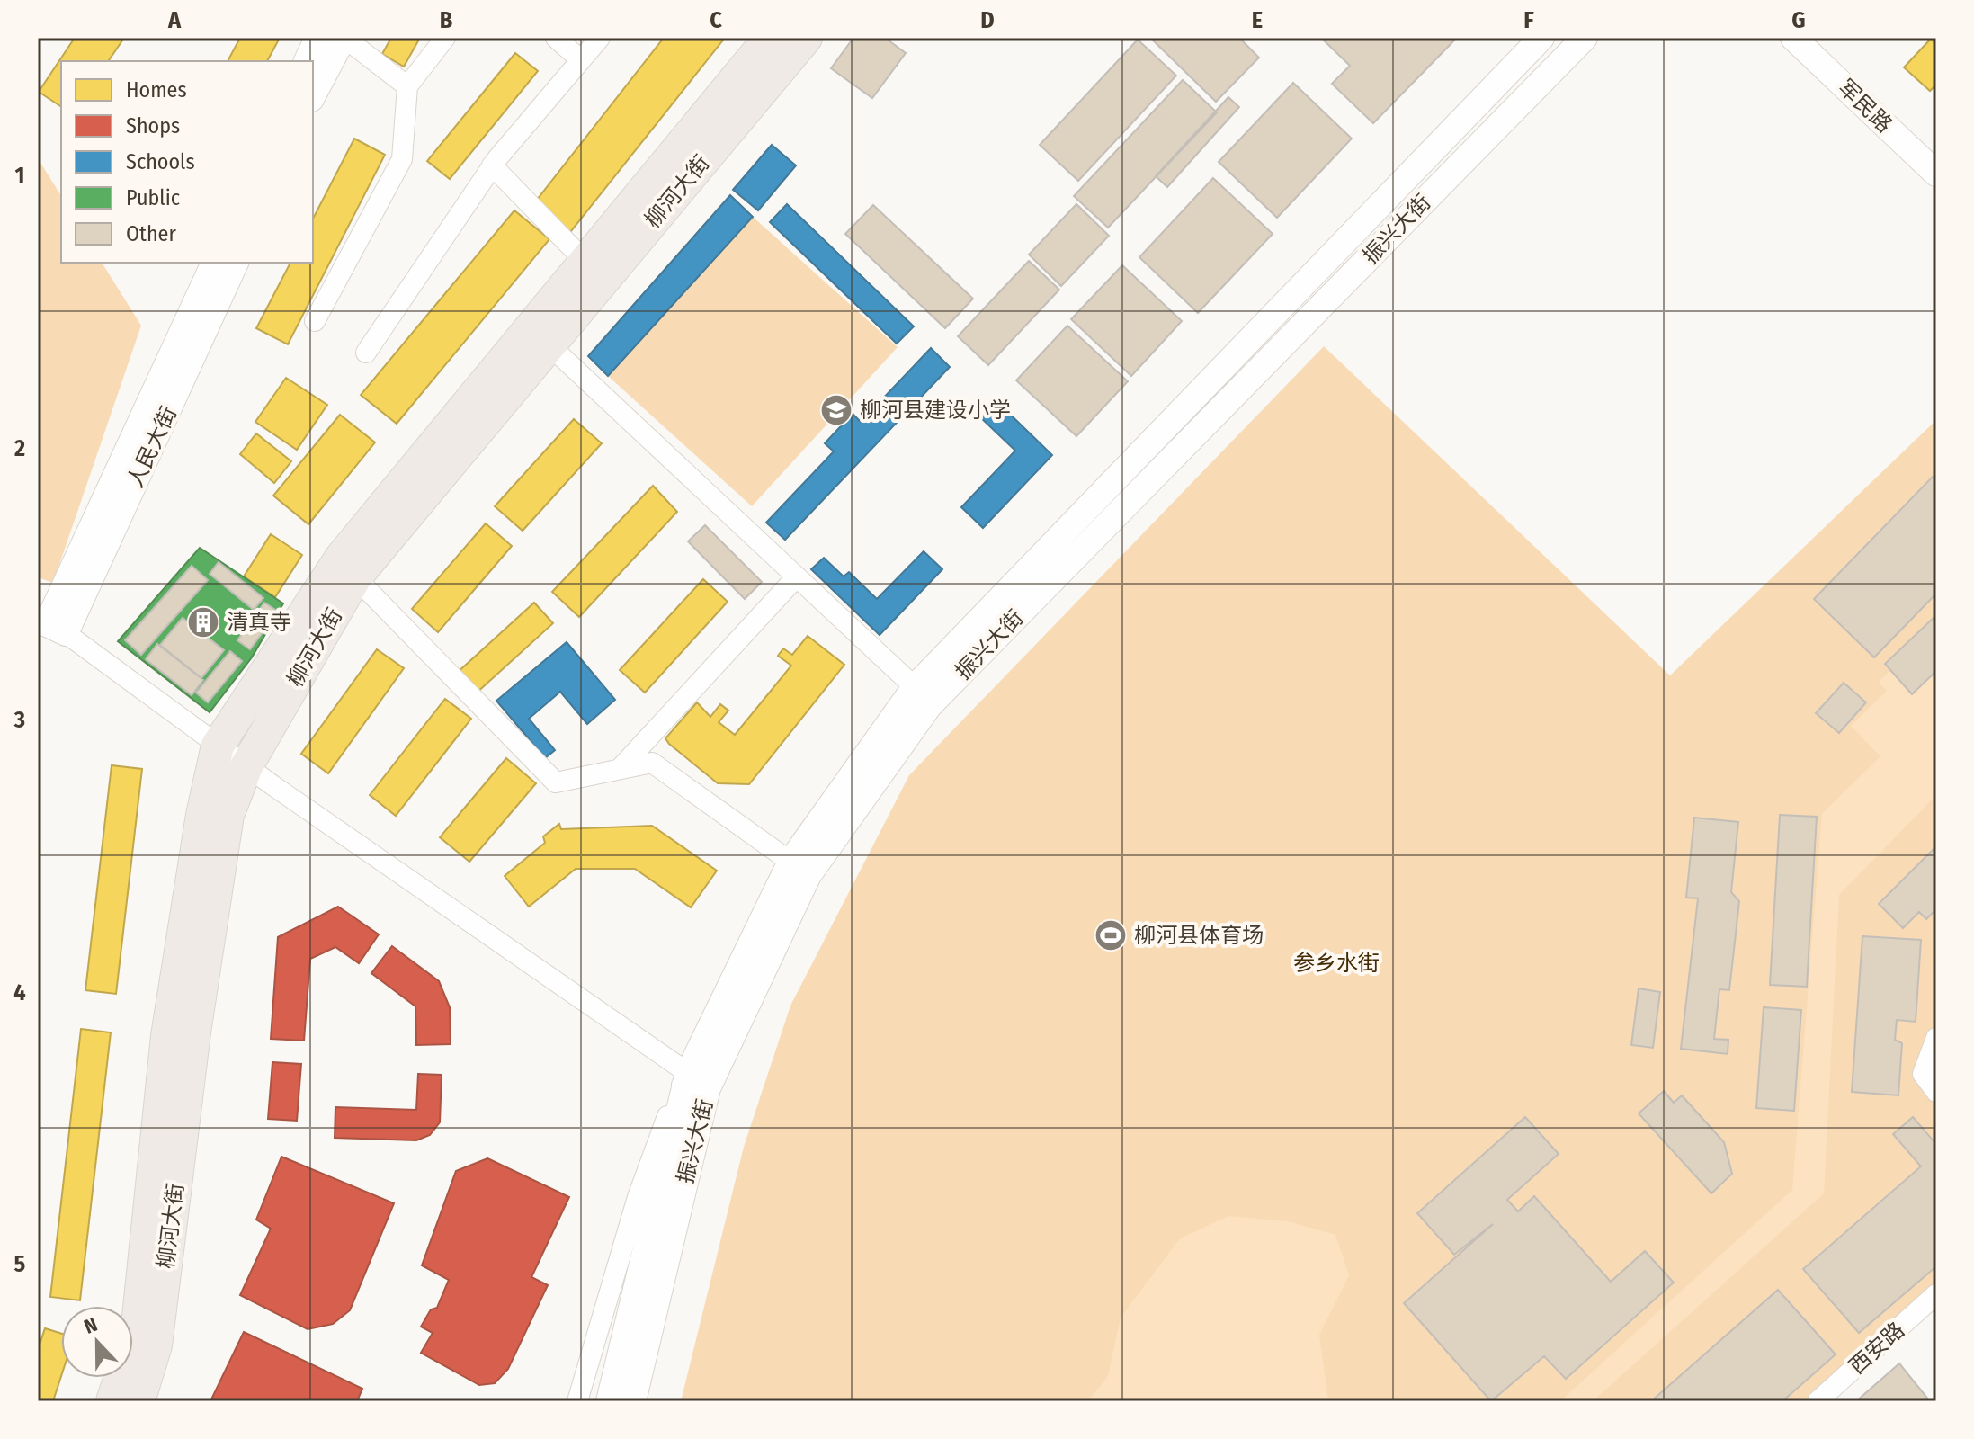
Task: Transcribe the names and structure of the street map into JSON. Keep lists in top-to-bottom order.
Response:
{
  "streets": {
    "main road": ["柳河大街"],
    "street": [
      "军民路",
      "振兴大街",
      "人民大街",
      "西安路"
    ]
  },
  "parks": ["参乡水街"],
  "places": {
    "school or university": ["柳河县建设小学"],
    "building": ["清真寺"],
    "sports": ["柳河县体育场"]
  },
  "legend": [
    "Homes",
    "Shops",
    "Schools",
    "Public",
    "Other"
  ],
  "north": "top",
  "grid": {
    "columns": [
      "A",
      "B",
      "C",
      "D",
      "E",
      "F",
      "G"
    ],
    "rows": [
      "1",
      "2",
      "3",
      "4",
      "5"
    ]
  }
}
